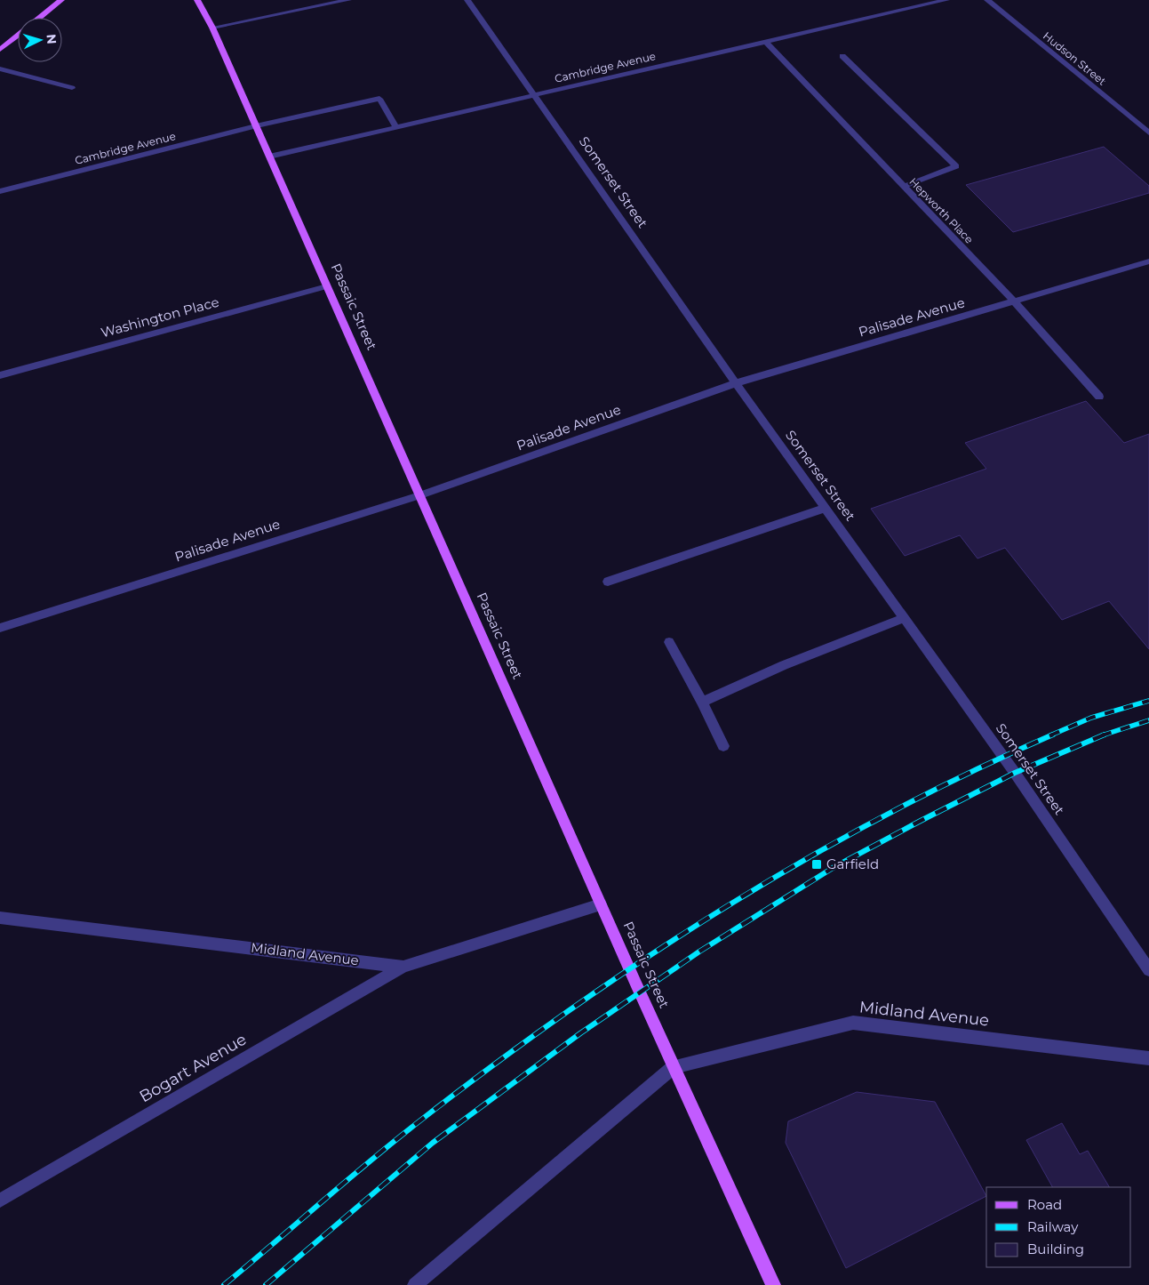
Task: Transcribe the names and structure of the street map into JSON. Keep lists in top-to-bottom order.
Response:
{
  "streets": {
    "main road": ["Passaic Street"],
    "street": [
      "Hudson Street",
      "Cambridge Avenue",
      "Somerset Street",
      "Hepworth Place",
      "Washington Place",
      "Palisade Avenue",
      "Midland Avenue",
      "Bogart Avenue"
    ]
  },
  "crossings": [
    ["Cambridge Avenue", "Somerset Street"],
    ["Cambridge Avenue", "Hepworth Place"],
    ["Cambridge Avenue", "Passaic Street"],
    ["Somerset Street", "Palisade Avenue"],
    ["Hepworth Place", "Palisade Avenue"],
    ["Passaic Street", "Washington Place"],
    ["Passaic Street", "Palisade Avenue"],
    ["Passaic Street", "Midland Avenue"],
    ["Midland Avenue", "Bogart Avenue"]
  ],
  "places": {
    "transit": ["Garfield"]
  },
  "legend": ["Road", "Railway", "Building"],
  "north": "right"
}
